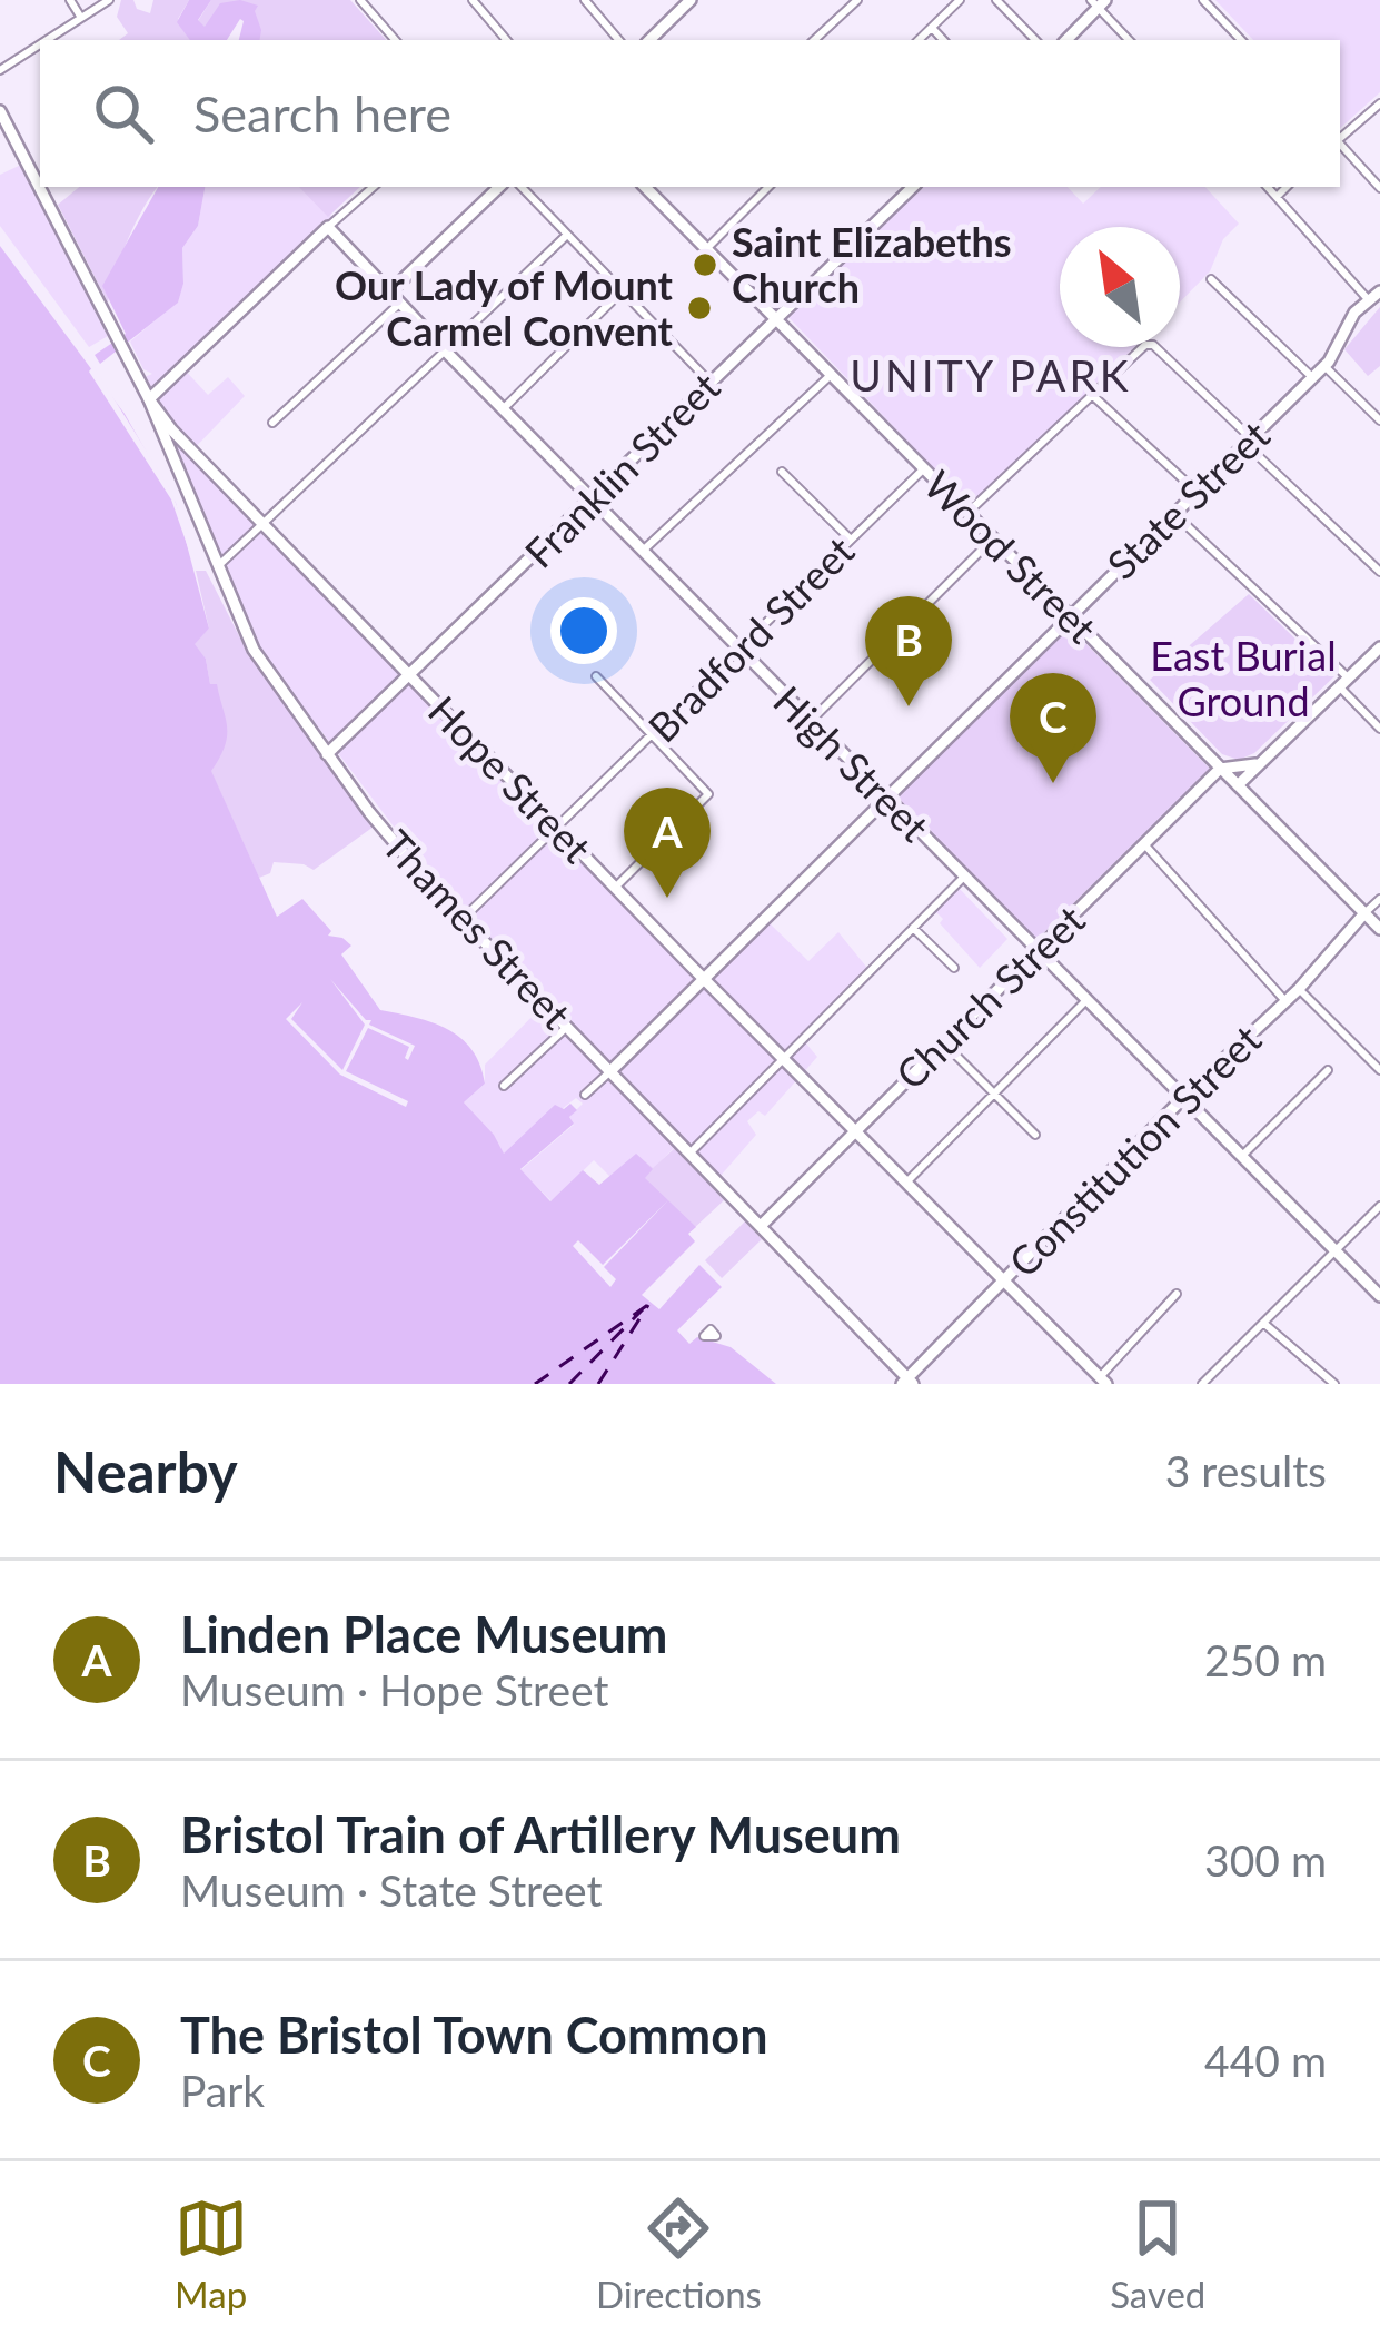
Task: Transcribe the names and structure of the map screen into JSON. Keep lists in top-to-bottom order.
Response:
{
  "streets": {
    "street": [
      "Franklin Street",
      "State Street",
      "Wood Street",
      "Bradford Street",
      "High Street",
      "Hope Street",
      "Thames Street",
      "Church Street",
      "Constitution Street"
    ]
  },
  "crossings": [
    ["Franklin Street", "Wood Street"],
    ["Franklin Street", "High Street"],
    ["Franklin Street", "Hope Street"],
    ["Franklin Street", "Thames Street"],
    ["State Street", "Wood Street"],
    ["State Street", "High Street"],
    ["State Street", "Hope Street"],
    ["State Street", "Thames Street"],
    ["Wood Street", "Bradford Street"],
    ["Wood Street", "Church Street"],
    ["Wood Street", "Constitution Street"],
    ["Bradford Street", "High Street"],
    ["Bradford Street", "Hope Street"],
    ["Bradford Street", "Thames Street"],
    ["High Street", "Church Street"],
    ["High Street", "Constitution Street"],
    ["Hope Street", "Thames Street"],
    ["Hope Street", "Church Street"],
    ["Hope Street", "Constitution Street"],
    ["Thames Street", "Church Street"],
    ["Thames Street", "Constitution Street"]
  ],
  "districts": ["UNITY PARK"],
  "parks": ["East Burial Ground"],
  "places": ["Saint Elizabeths Church", "Our Lady of Mount Carmel Convent"],
  "north": "top left",
  "page": {
    "search": "Search here",
    "pins": ["B", "C", "A"],
    "heading": ["Nearby", "3 results"],
    "list": [
      {
        "mark": "A",
        "name": "Linden Place Museum",
        "note": "Museum · Hope Street",
        "value": "250 m"
      },
      {
        "mark": "B",
        "name": "Bristol Train of Artillery Museum",
        "note": "Museum · State Street",
        "value": "300 m"
      },
      {
        "mark": "C",
        "name": "The Bristol Town Common",
        "note": "Park",
        "value": "440 m"
      }
    ],
    "nav": ["Map", "Directions", "Saved"]
  }
}
